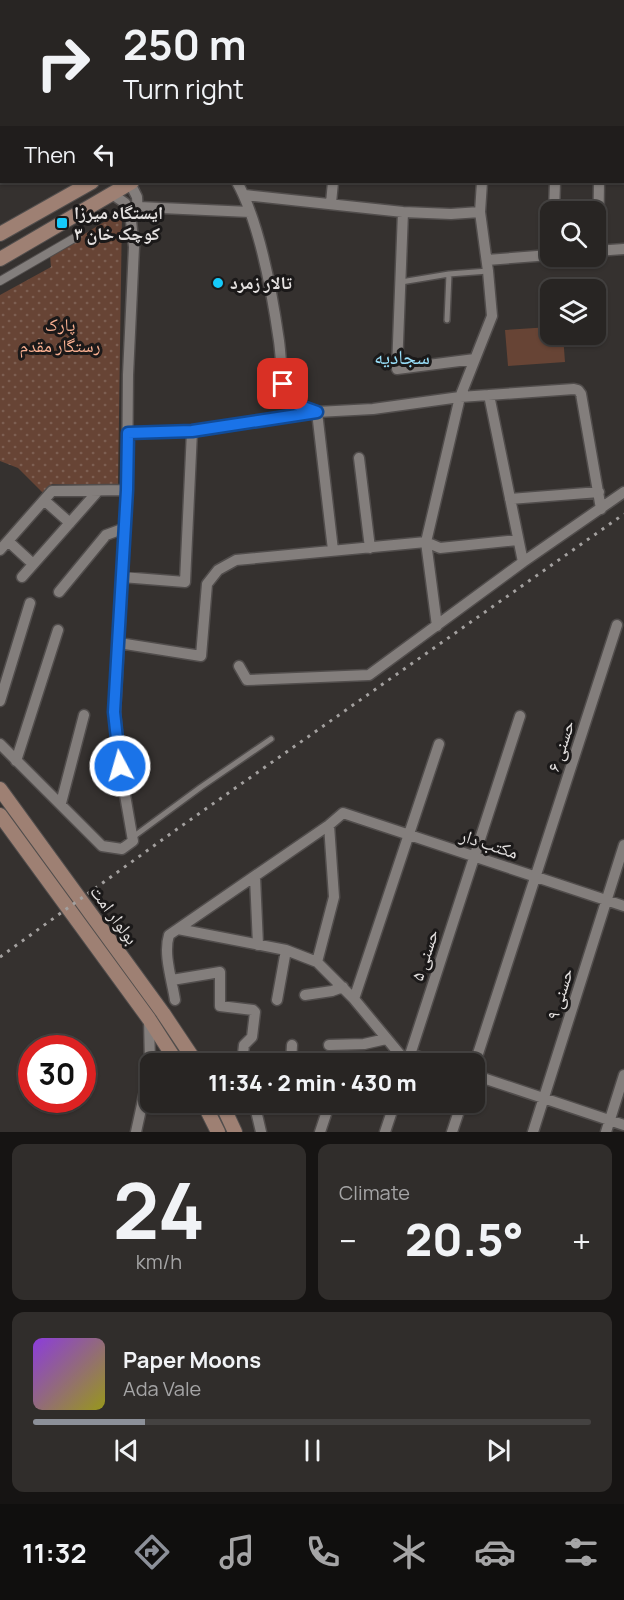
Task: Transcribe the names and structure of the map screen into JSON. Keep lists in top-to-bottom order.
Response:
{
  "streets": {
    "main road": ["بولوار امت"],
    "street": [
      "حسنی ۶",
      "مکتب دار",
      "حسنی ۵",
      "حسنی ۹"
    ]
  },
  "crossings": [
    ["حسنی ۶", "مکتب دار"],
    ["مکتب دار", "حسنی ۵"],
    ["مکتب دار", "حسنی ۹"]
  ],
  "districts": ["سجادیه"],
  "parks": ["پارک رستگار مقدم"],
  "places": {
    "transit": ["ایستگاه میرزا کوچک خان ۳"],
    "other": ["تالار زمرد"]
  },
  "page": {
    "turn": ["250 m", "Turn right"],
    "then": "Then",
    "limit": "30",
    "trip": "11:34 · 2 min · 430 m",
    "tile": [
      ["24", "km/h"],
      "Climate"
    ],
    "heat": ["−", "20.5°", "+"],
    "song": ["Paper Moons", "Ada Vale"],
    "tabs": "11:32"
  }
}
